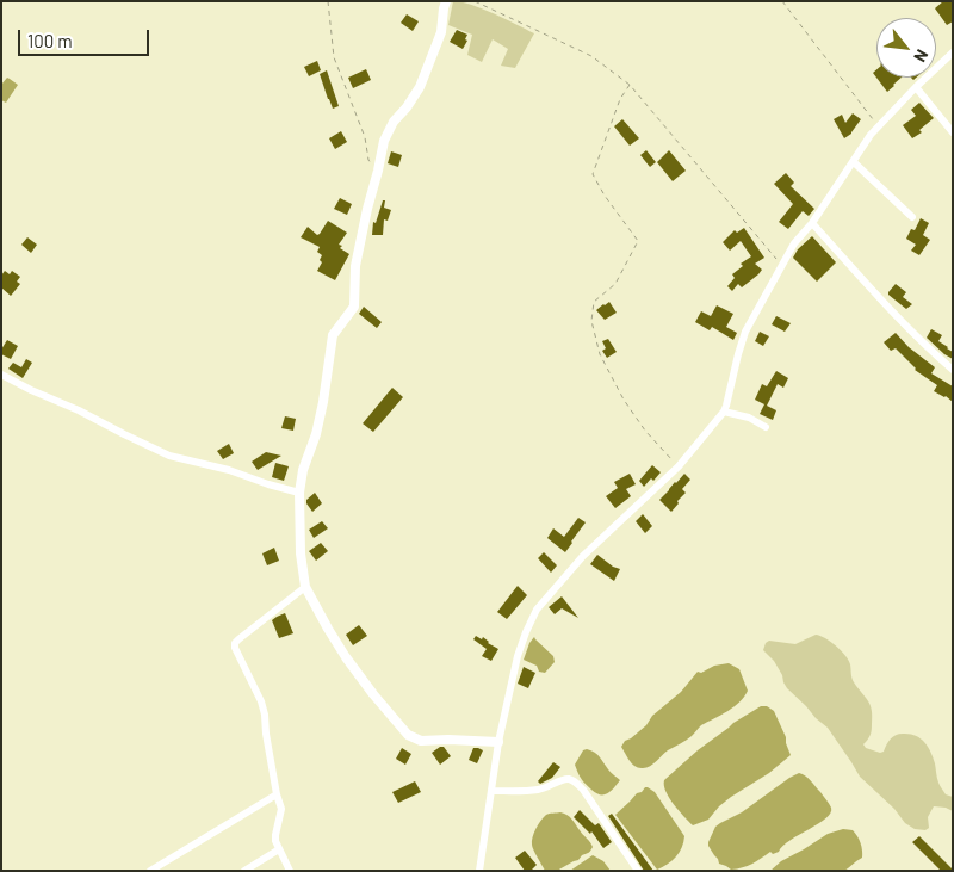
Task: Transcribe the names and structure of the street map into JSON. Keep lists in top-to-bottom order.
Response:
{
  "scale_bar": "100 m",
  "north": "bottom right"
}
